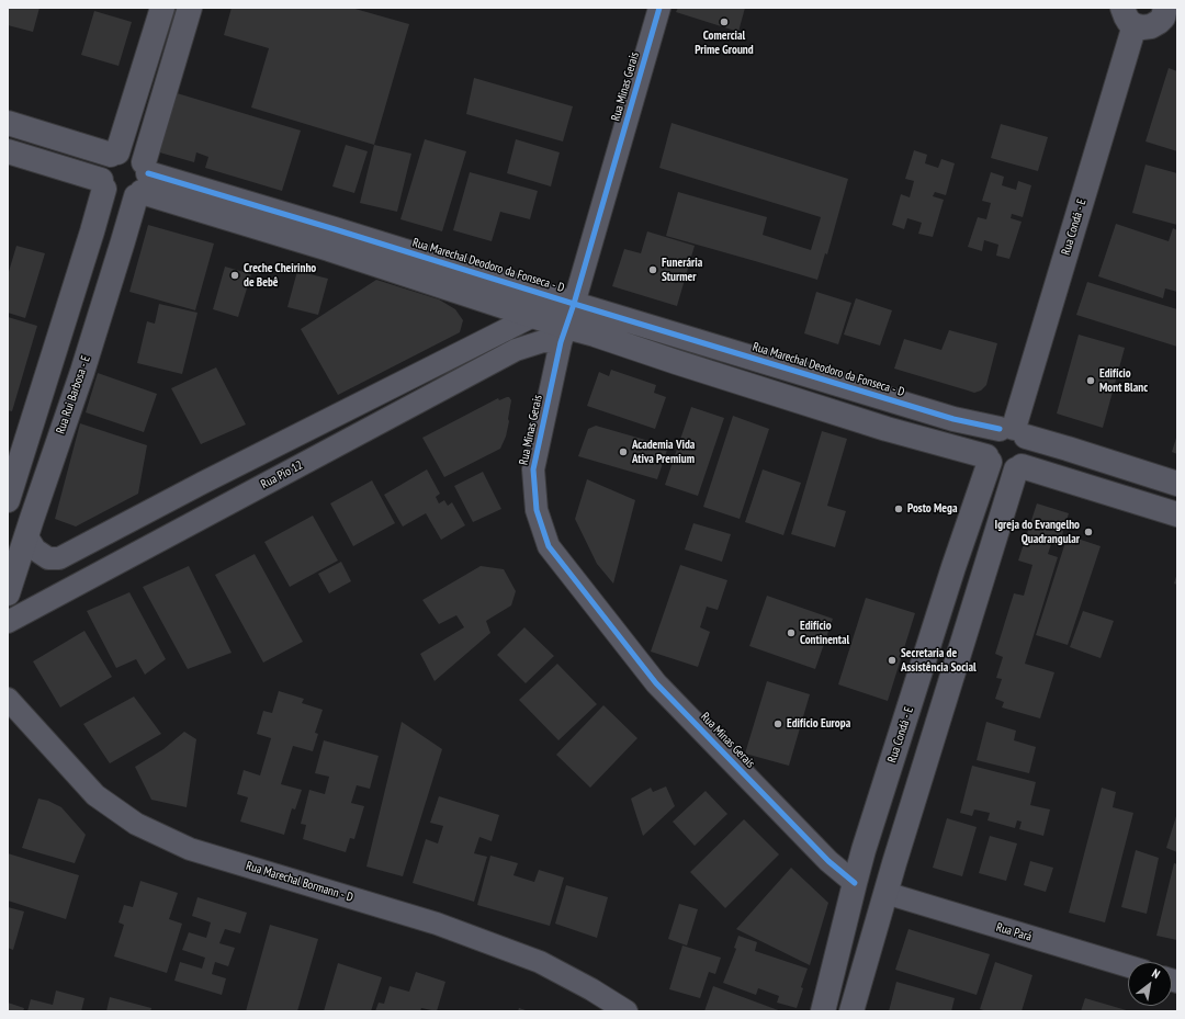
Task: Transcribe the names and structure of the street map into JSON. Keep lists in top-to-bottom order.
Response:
{
  "streets": {
    "street": [
      "Rua Minas Gerais",
      "Rua Condá - E",
      "Rua Marechal Deodoro da Fonseca - D",
      "Rua Rui Barbosa - E",
      "Rua Pio 12",
      "Rua Marechal Bormann - D",
      "Rua Pará"
    ]
  },
  "crossings": [
    ["Rua Minas Gerais", "Rua Condá - E"],
    ["Rua Minas Gerais", "Rua Marechal Deodoro da Fonseca - D"],
    ["Rua Minas Gerais", "Rua Pio 12"],
    ["Rua Condá - E", "Rua Marechal Deodoro da Fonseca - D"],
    ["Rua Marechal Deodoro da Fonseca - D", "Rua Rui Barbosa - E"],
    ["Rua Marechal Deodoro da Fonseca - D", "Rua Pio 12"]
  ],
  "places": [
    "Comercial Prime Ground",
    "Funerária Sturmer",
    "Creche Cheirinho de Bebê",
    "Edifício Mont Blanc",
    "Academia Vida Ativa Premium",
    "Posto Mega",
    "Igreja do Evangelho Quadrangular",
    "Edifício Continental",
    "Secretaria de Assistência Social",
    "Edifício Europa"
  ],
  "north": "top right"
}
